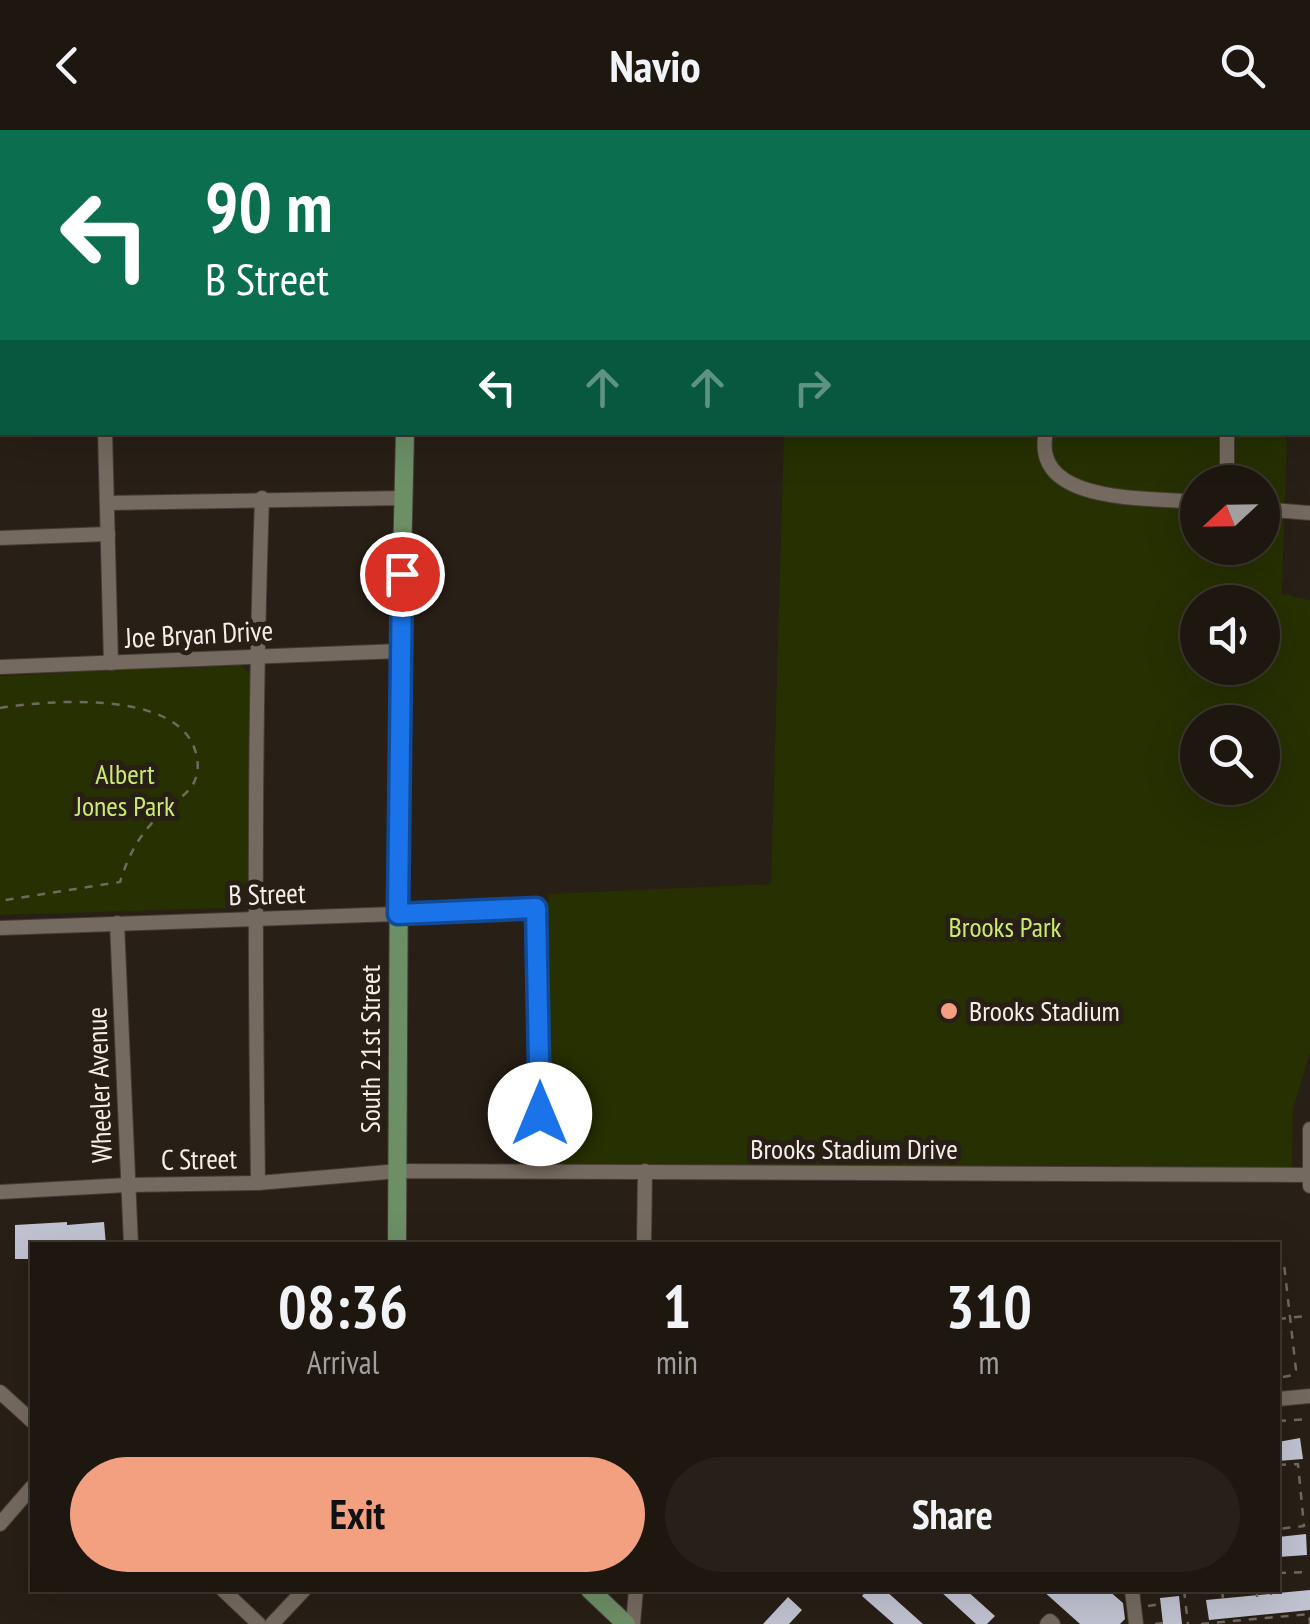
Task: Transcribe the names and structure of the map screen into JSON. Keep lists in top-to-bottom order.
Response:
{
  "streets": {
    "main road": ["South 21st Street"],
    "street": [
      "Joe Bryan Drive",
      "B Street",
      "Wheeler Avenue",
      "Brooks Stadium Drive",
      "C Street"
    ]
  },
  "crossings": [
    ["Joe Bryan Drive", "South 21st Street"],
    ["B Street", "South 21st Street"],
    ["B Street", "Wheeler Avenue"],
    ["B Street", "Brooks Stadium Drive"],
    ["South 21st Street", "Brooks Stadium Drive"],
    ["South 21st Street", "C Street"],
    ["Wheeler Avenue", "C Street"],
    ["Brooks Stadium Drive", "C Street"]
  ],
  "parks": ["Albert Jones Park", "Brooks Park"],
  "places": ["Brooks Stadium"],
  "north": "left",
  "page": {
    "header": "Navio",
    "turn": ["90 m", "B Street"],
    "eta": [
      "08:36",
      "Arrival",
      "1",
      "min",
      "310",
      "m"
    ],
    "buttons": ["Exit", "Share"]
  }
}
